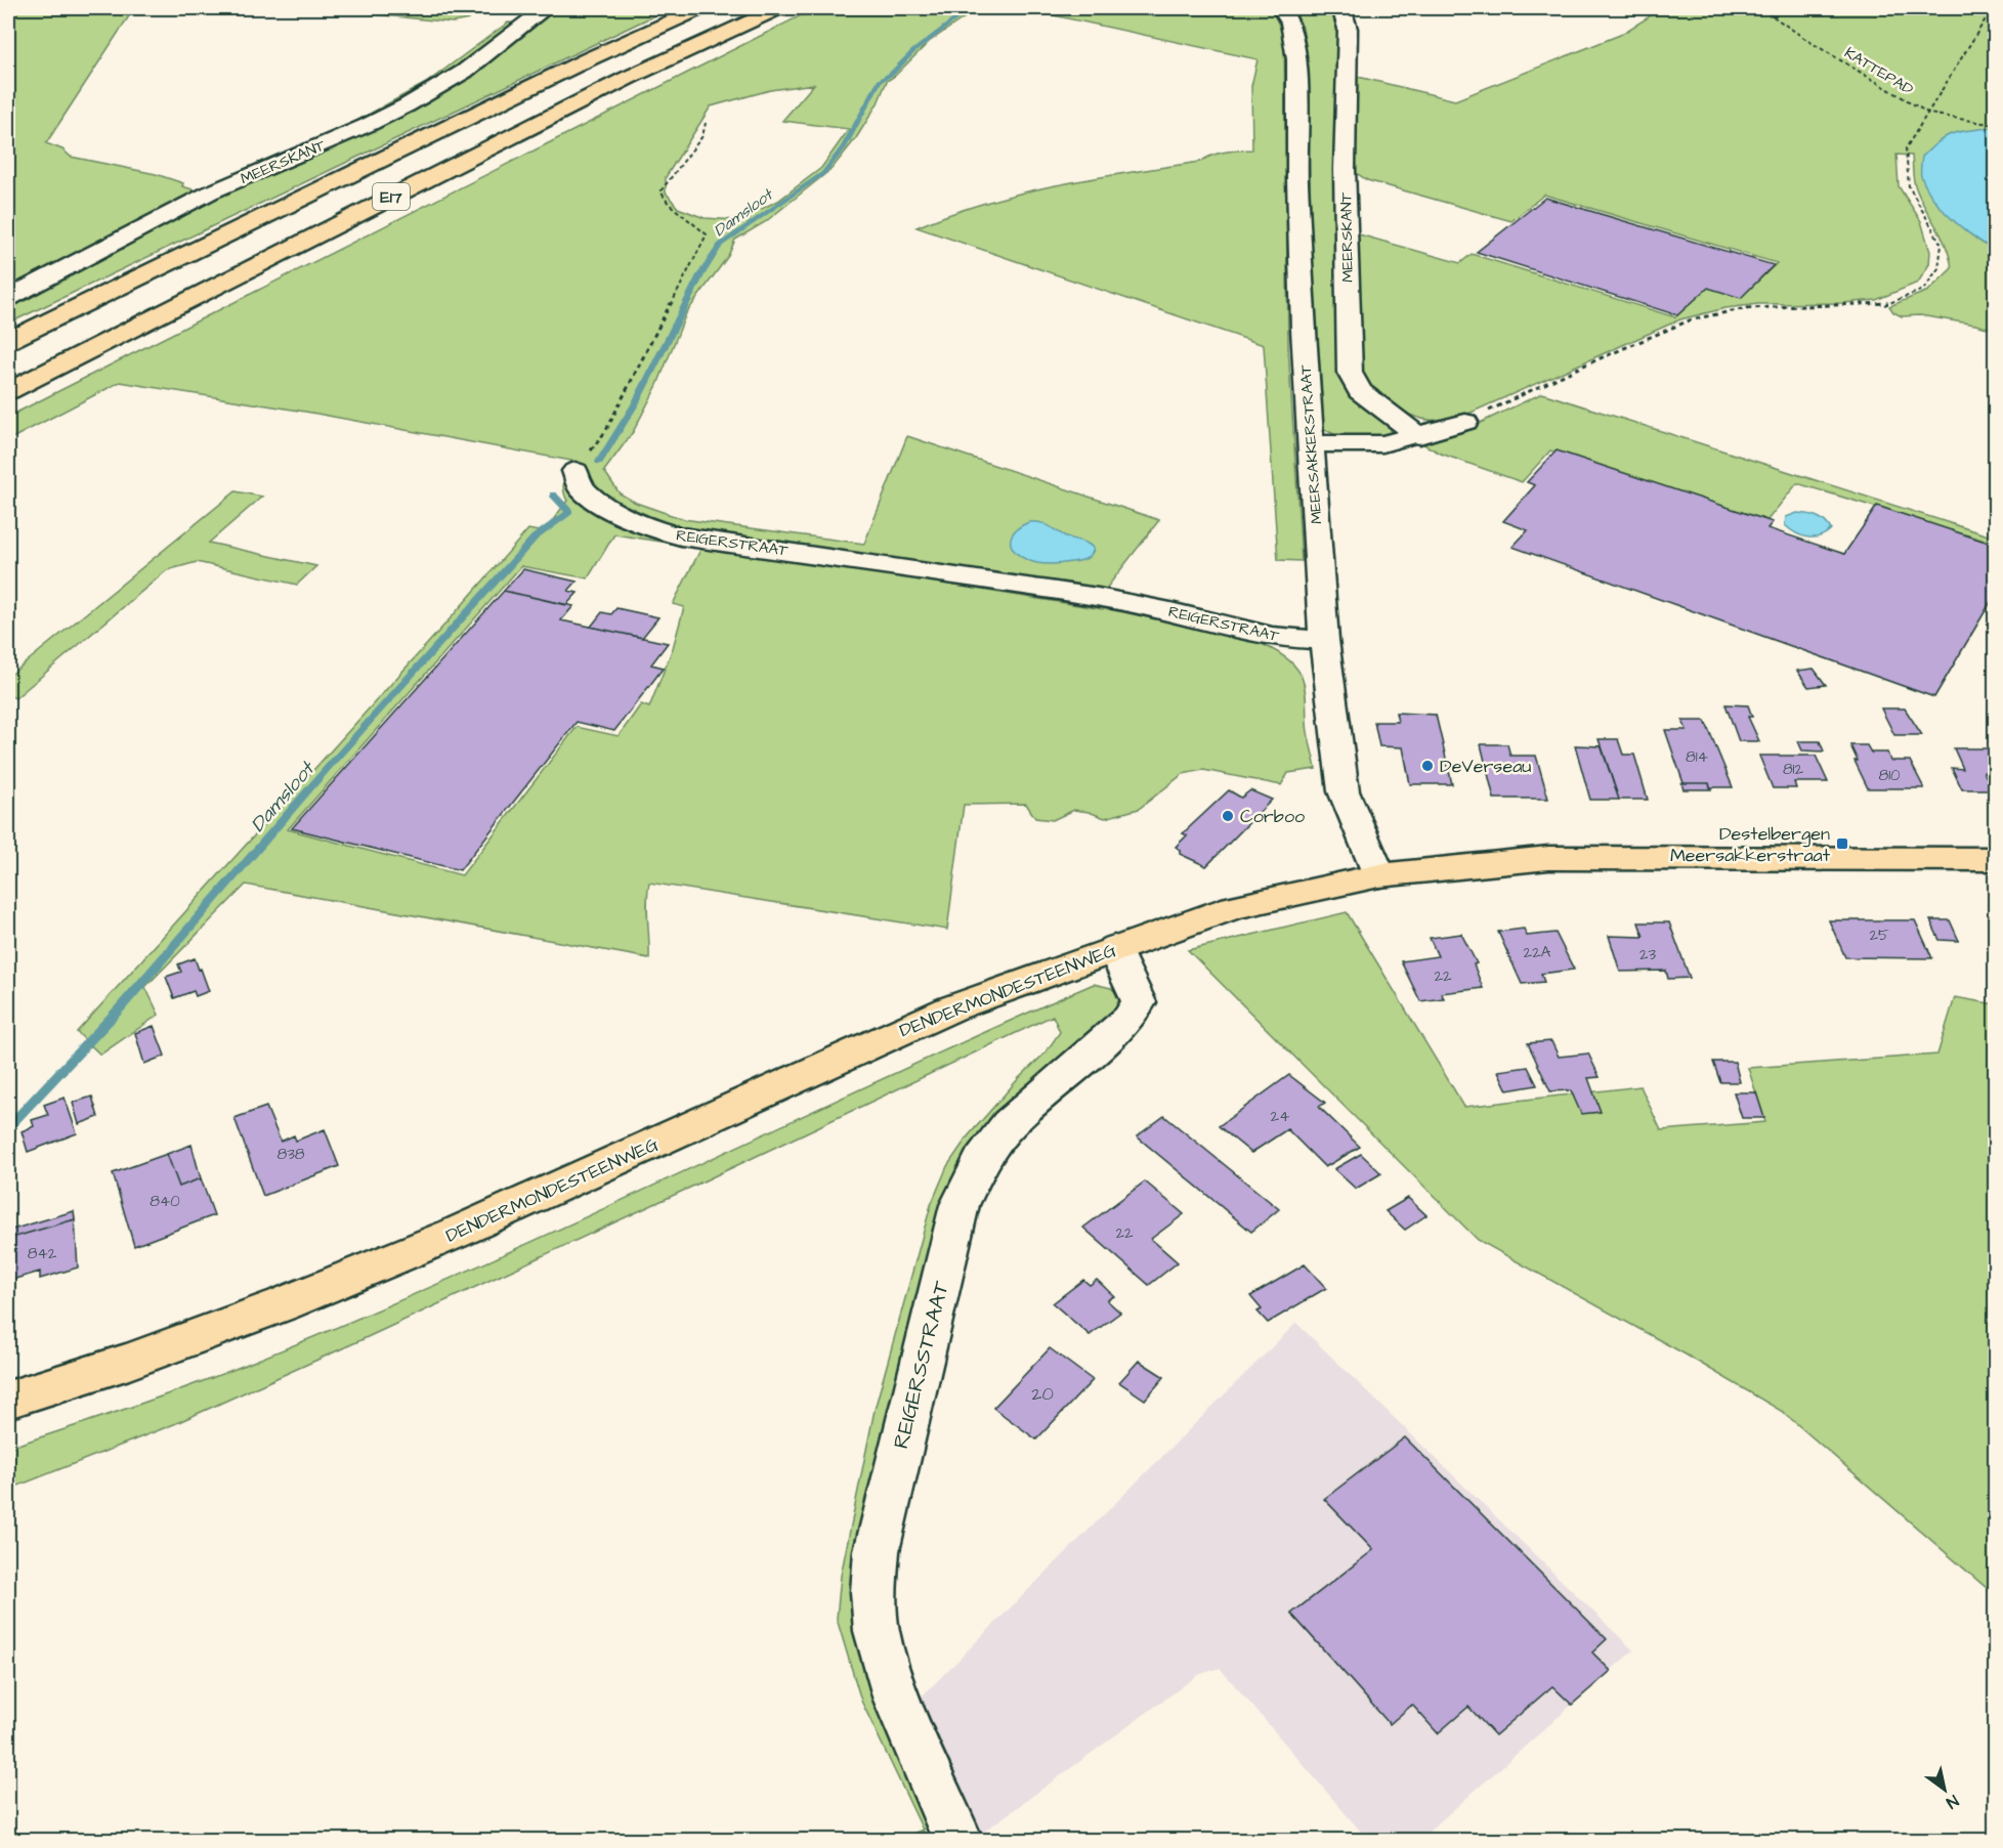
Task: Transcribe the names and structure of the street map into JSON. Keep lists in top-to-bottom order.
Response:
{
  "streets": {
    "main road": ["E17", "DENDERMONDESTEENWEG"],
    "street": [
      "MEERSKANT",
      "MEERSAKKERSTRAAT",
      "REIGERSTRAAT",
      "REIGERSSTRAAT"
    ],
    "path": ["KATTEPAD"]
  },
  "crossings": [
    ["MEERSAKKERSTRAAT", "REIGERSTRAAT"],
    ["MEERSAKKERSTRAAT", "DENDERMONDESTEENWEG"],
    ["DENDERMONDESTEENWEG", "REIGERSSTRAAT"]
  ],
  "water": ["Damsloot"],
  "places": {
    "other": ["DeVerseau", "Corboo"],
    "transit": ["Destelbergen Meersakkerstraat"]
  },
  "house_numbers": [
    "814",
    "812",
    "810",
    "25",
    "22A",
    "23",
    "22",
    "24",
    "838",
    "840",
    "22",
    "842",
    "20"
  ],
  "north": "bottom right"
}
